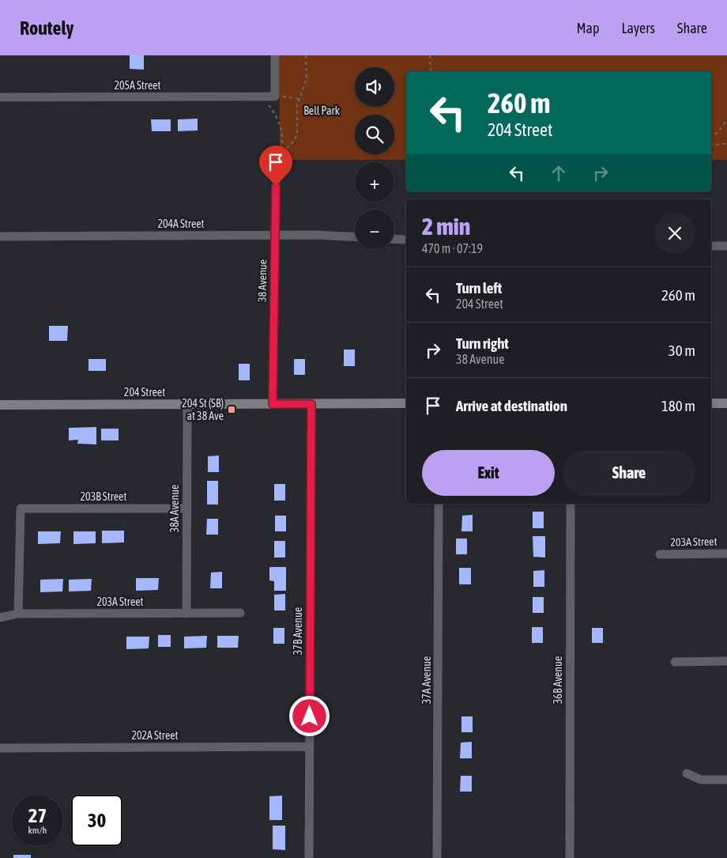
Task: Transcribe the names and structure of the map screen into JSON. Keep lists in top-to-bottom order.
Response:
{
  "streets": {
    "street": [
      "205A Street",
      "204A Street",
      "38 Avenue",
      "204 Street",
      "203B Street",
      "38A Avenue",
      "203A Street",
      "37B Avenue",
      "37A Avenue",
      "36B Avenue",
      "202A Street"
    ]
  },
  "crossings": [
    ["204A Street", "38 Avenue"],
    ["38 Avenue", "204 Street"],
    ["204 Street", "38A Avenue"],
    ["204 Street", "37B Avenue"],
    ["203B Street", "38A Avenue"],
    ["203B Street", "203A Street"],
    ["38A Avenue", "203A Street"],
    ["37B Avenue", "202A Street"]
  ],
  "parks": ["Bell Park"],
  "places": {
    "transit": ["204 St (SB) at 38 Ave"]
  },
  "page": {
    "header": "Routely",
    "nav": ["Map", "Layers", "Share"],
    "map_buttons": ["+", "−"],
    "turn": ["260 m", "204 Street"],
    "heading": ["2 min", "470 m · 07:19"],
    "list": [
      {
        "name": "Turn left",
        "note": "204 Street",
        "value": "260 m"
      },
      {
        "name": "Turn right",
        "note": "38 Avenue",
        "value": "30 m"
      },
      {
        "name": "Arrive at destination",
        "value": "180 m"
      }
    ],
    "buttons": ["Exit", "Share"],
    "speed": "27 km/h",
    "limit": "30"
  }
}
